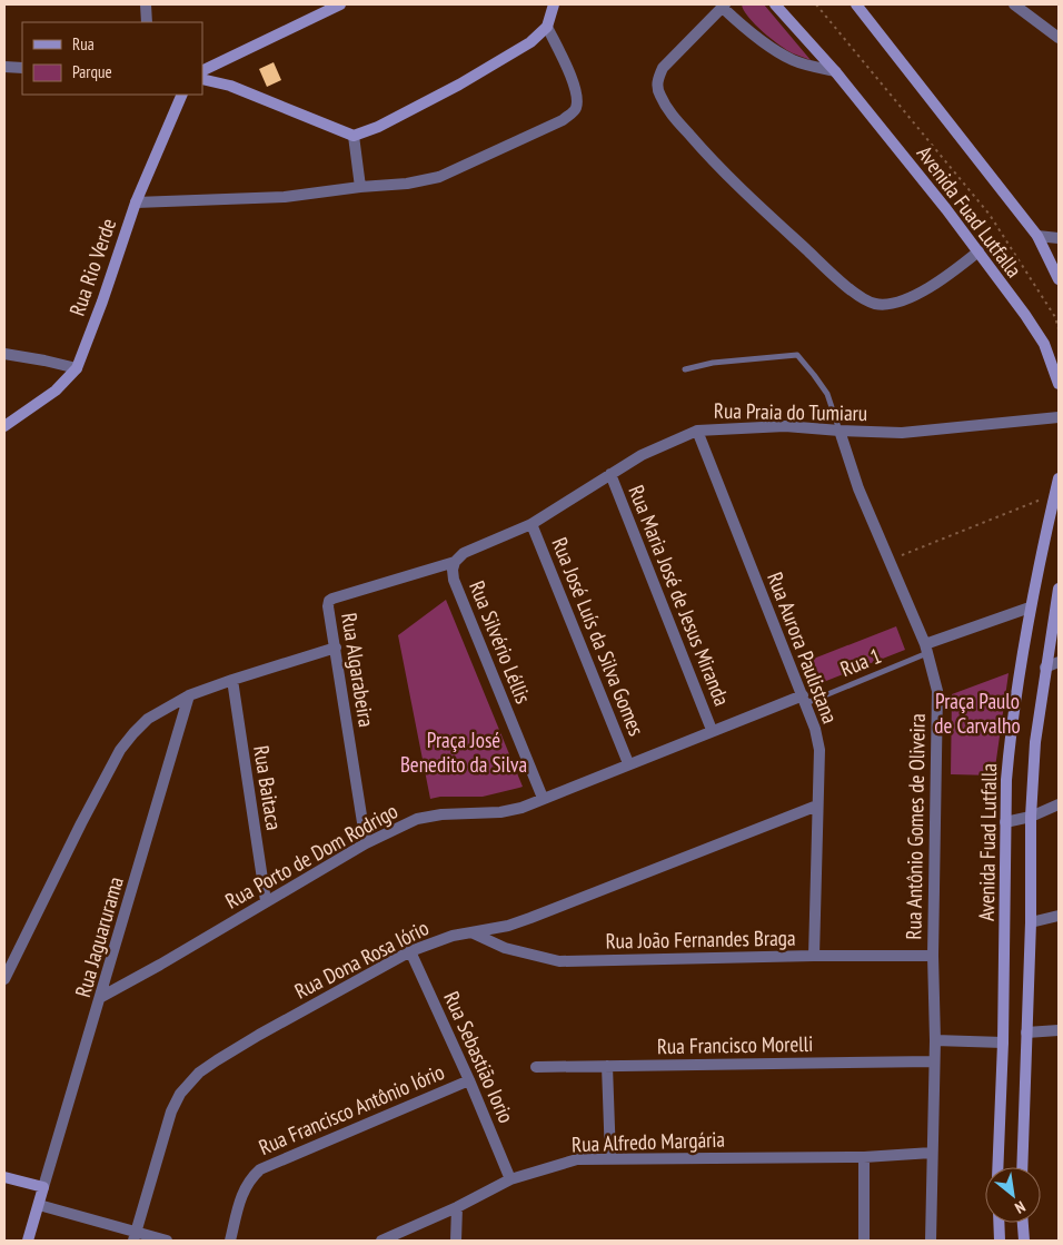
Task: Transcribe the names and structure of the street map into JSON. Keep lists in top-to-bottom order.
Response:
{
  "streets": {
    "main road": ["Avenida Fuad Lutfalla", "Rua Rio Verde"],
    "street": [
      "Rua Praia do Tumiaru",
      "Rua Maria José de Jesus Miranda",
      "Rua José Luís da Silva Gomes",
      "Rua Silvério Léllis",
      "Rua Aurora Paulistana",
      "Rua Algarabeira",
      "Rua Baitaca",
      "Rua Antônio Gomes de Oliveira",
      "Rua Porto de Dom Rodrigo",
      "Rua Jaguarurama",
      "Rua João Fernandes Braga",
      "Rua Dona Rosa Iório",
      "Rua Francisco Morelli",
      "Rua Sebastião Iorio",
      "Rua Francisco Antônio Iório",
      "Rua Alfredo Margária"
    ],
    "lane": ["Rua 1"]
  },
  "crossings": [
    ["Rua Praia do Tumiaru", "Rua Maria José de Jesus Miranda"],
    ["Rua Praia do Tumiaru", "Rua José Luís da Silva Gomes"],
    ["Rua Praia do Tumiaru", "Rua Silvério Léllis"],
    ["Rua Praia do Tumiaru", "Rua Aurora Paulistana"],
    ["Rua Praia do Tumiaru", "Rua Algarabeira"],
    ["Rua Praia do Tumiaru", "Rua Antônio Gomes de Oliveira"],
    ["Rua Maria José de Jesus Miranda", "Rua Porto de Dom Rodrigo"],
    ["Rua José Luís da Silva Gomes", "Rua Porto de Dom Rodrigo"],
    ["Rua Silvério Léllis", "Rua Algarabeira"],
    ["Rua Silvério Léllis", "Rua Porto de Dom Rodrigo"],
    ["Rua Aurora Paulistana", "Rua 1"],
    ["Rua Aurora Paulistana", "Rua Porto de Dom Rodrigo"],
    ["Rua Aurora Paulistana", "Rua João Fernandes Braga"],
    ["Rua Aurora Paulistana", "Rua Dona Rosa Iório"],
    ["Rua 1", "Rua Antônio Gomes de Oliveira"],
    ["Rua 1", "Rua Porto de Dom Rodrigo"],
    ["Rua Algarabeira", "Rua Porto de Dom Rodrigo"],
    ["Rua Baitaca", "Rua Porto de Dom Rodrigo"],
    ["Rua Antônio Gomes de Oliveira", "Rua João Fernandes Braga"],
    ["Rua Antônio Gomes de Oliveira", "Rua Francisco Morelli"],
    ["Rua Antônio Gomes de Oliveira", "Rua Alfredo Margária"],
    ["Rua Porto de Dom Rodrigo", "Rua Jaguarurama"],
    ["Rua João Fernandes Braga", "Rua Dona Rosa Iório"],
    ["Rua Dona Rosa Iório", "Rua Sebastião Iorio"],
    ["Rua Sebastião Iorio", "Rua Francisco Antônio Iório"],
    ["Rua Sebastião Iorio", "Rua Alfredo Margária"]
  ],
  "parks": ["Praça Paulo de Carvalho", "Praça José Benedito da Silva"],
  "legend": ["Rua", "Parque"],
  "north": "bottom right"
}
